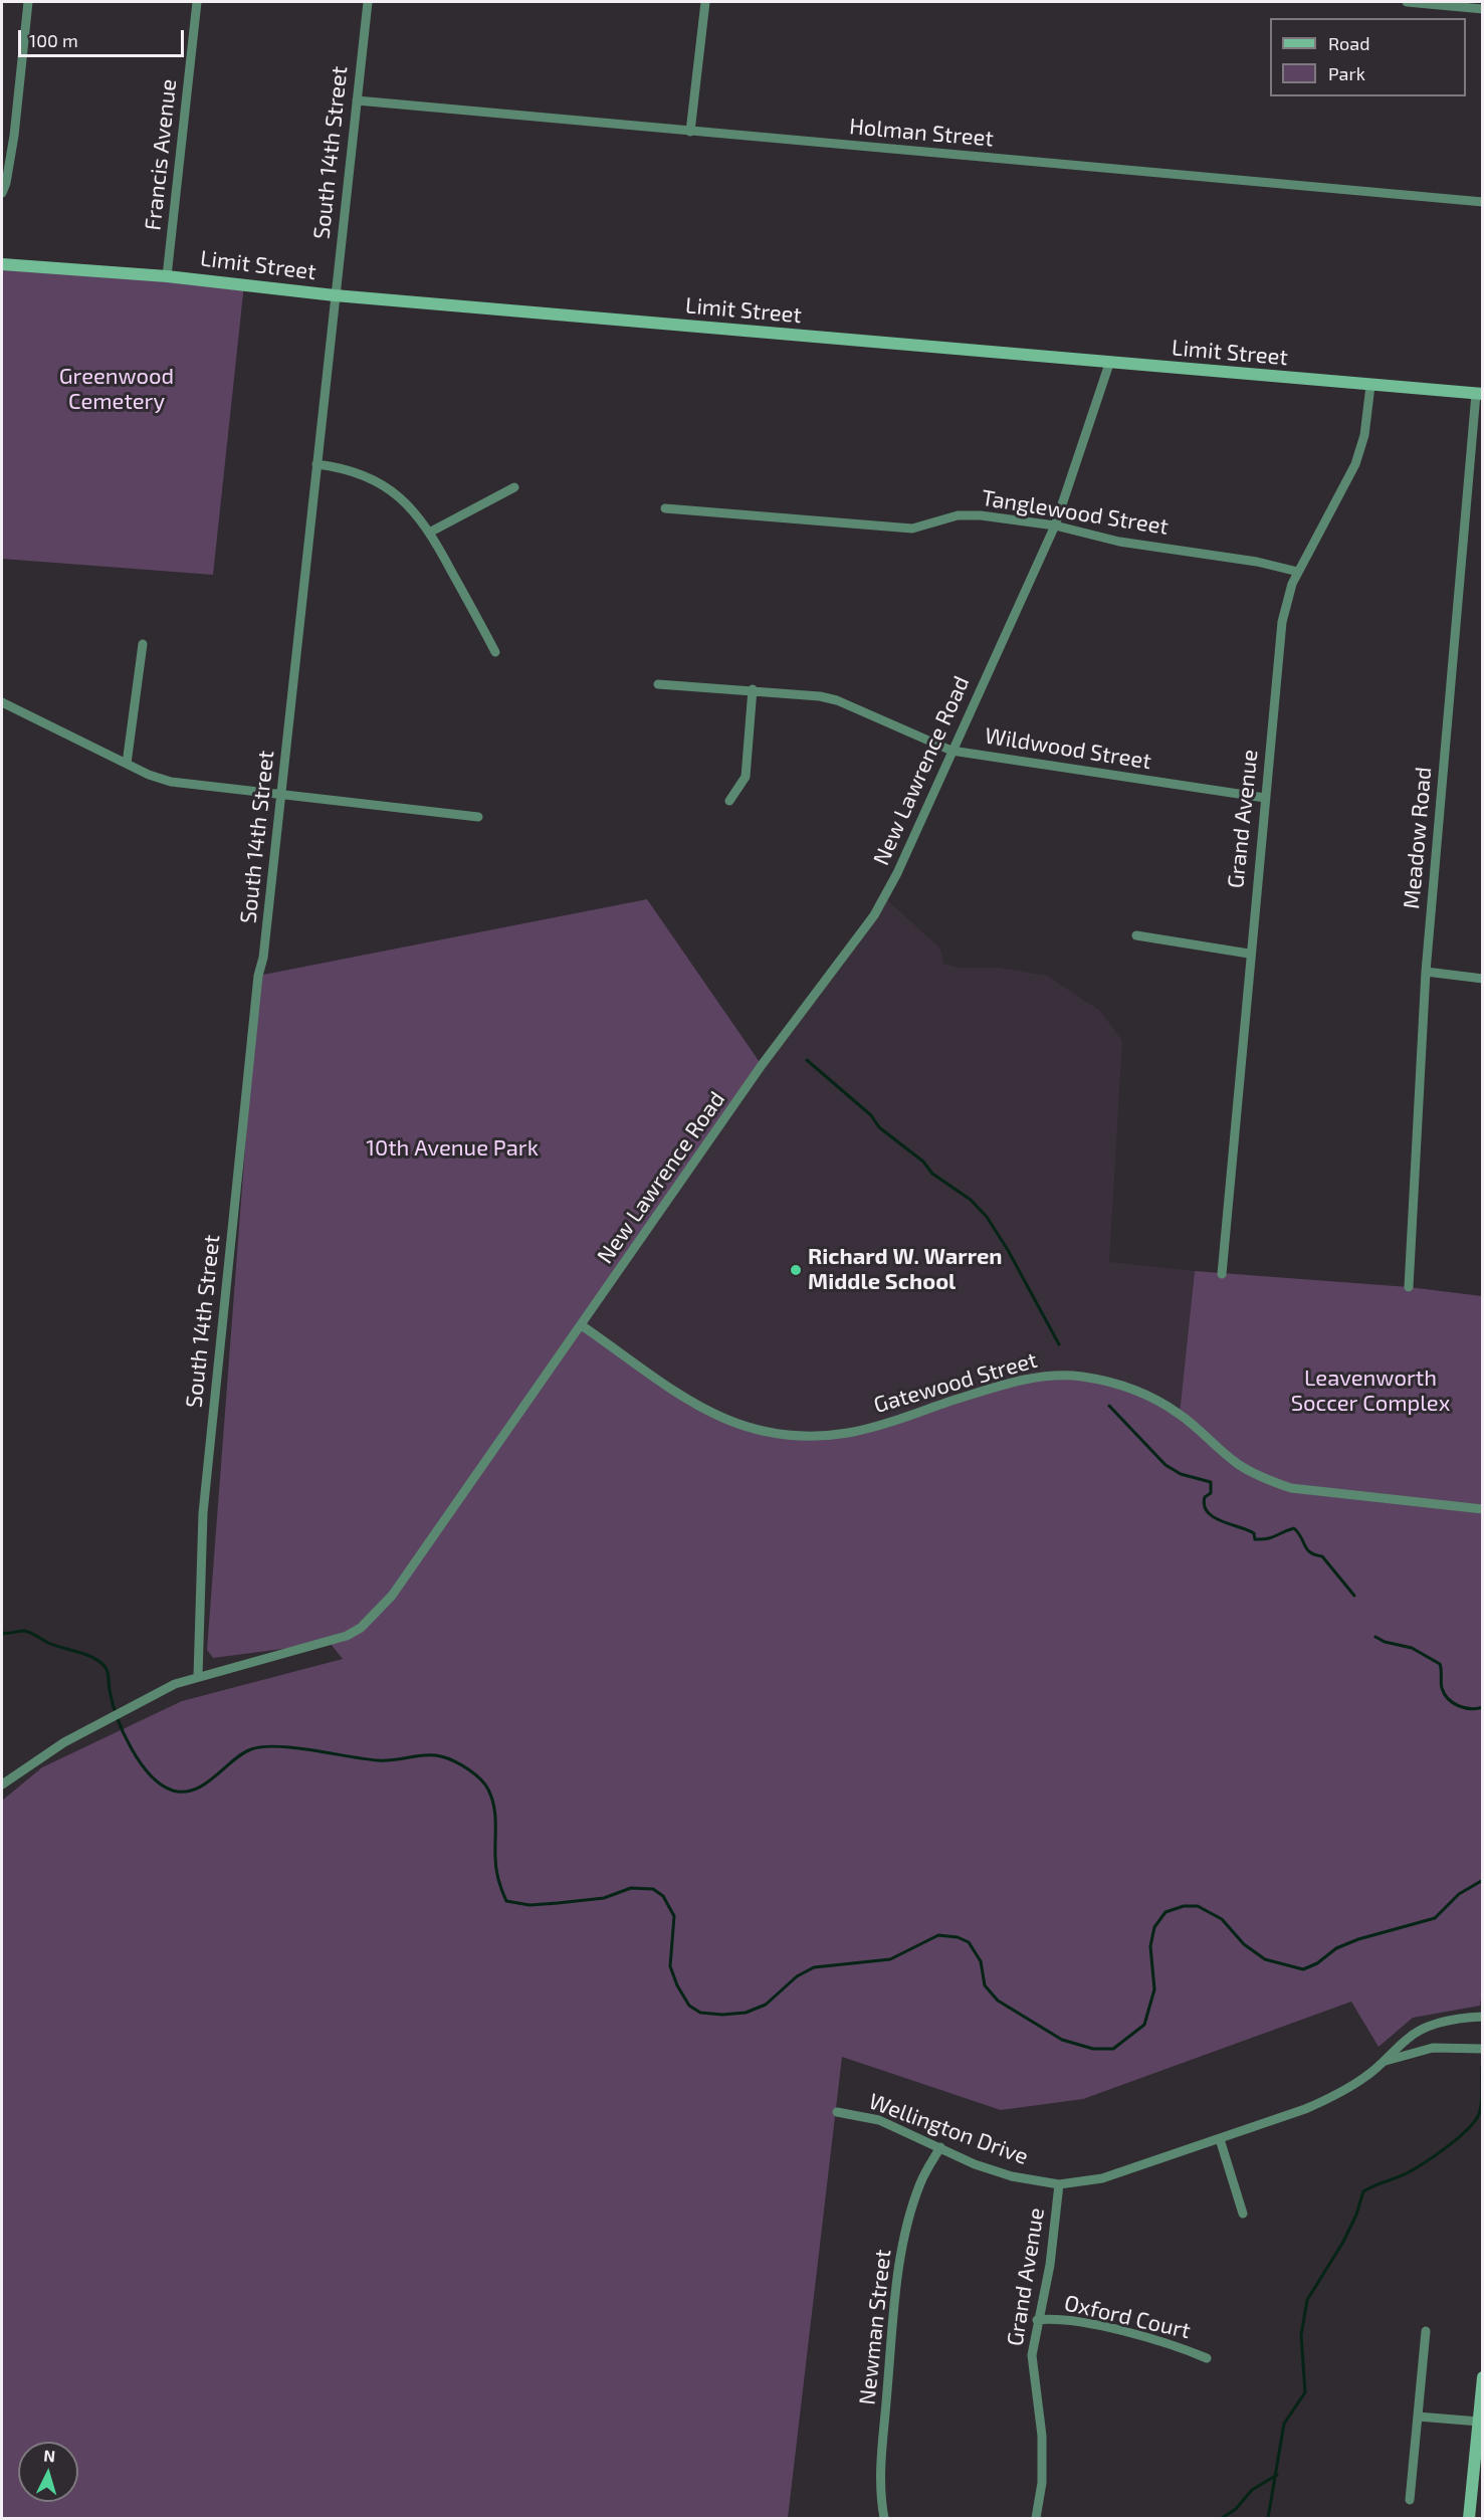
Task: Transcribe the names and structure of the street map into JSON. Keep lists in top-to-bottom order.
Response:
{
  "streets": {
    "street": [
      "Holman Street",
      "South 14th Street",
      "Francis Avenue",
      "Limit Street",
      "Tanglewood Street",
      "Wildwood Street",
      "New Lawrence Road",
      "Grand Avenue",
      "Meadow Road",
      "Gatewood Street",
      "Wellington Drive",
      "Oxford Court",
      "Newman Street"
    ]
  },
  "crossings": [
    ["Holman Street", "South 14th Street"],
    ["South 14th Street", "Limit Street"],
    ["South 14th Street", "New Lawrence Road"],
    ["Francis Avenue", "Limit Street"],
    ["Limit Street", "New Lawrence Road"],
    ["Limit Street", "Grand Avenue"],
    ["Limit Street", "Meadow Road"],
    ["Tanglewood Street", "New Lawrence Road"],
    ["Tanglewood Street", "Grand Avenue"],
    ["Wildwood Street", "New Lawrence Road"],
    ["Wildwood Street", "Grand Avenue"],
    ["New Lawrence Road", "Gatewood Street"],
    ["Grand Avenue", "Wellington Drive"],
    ["Grand Avenue", "Oxford Court"],
    ["Wellington Drive", "Newman Street"]
  ],
  "parks": ["Greenwood Cemetery", "10th Avenue Park", "Leavenworth Soccer Complex"],
  "places": ["Richard W. Warren Middle School"],
  "legend": ["Road", "Park"],
  "scale_bar": "100 m",
  "north": "top"
}
